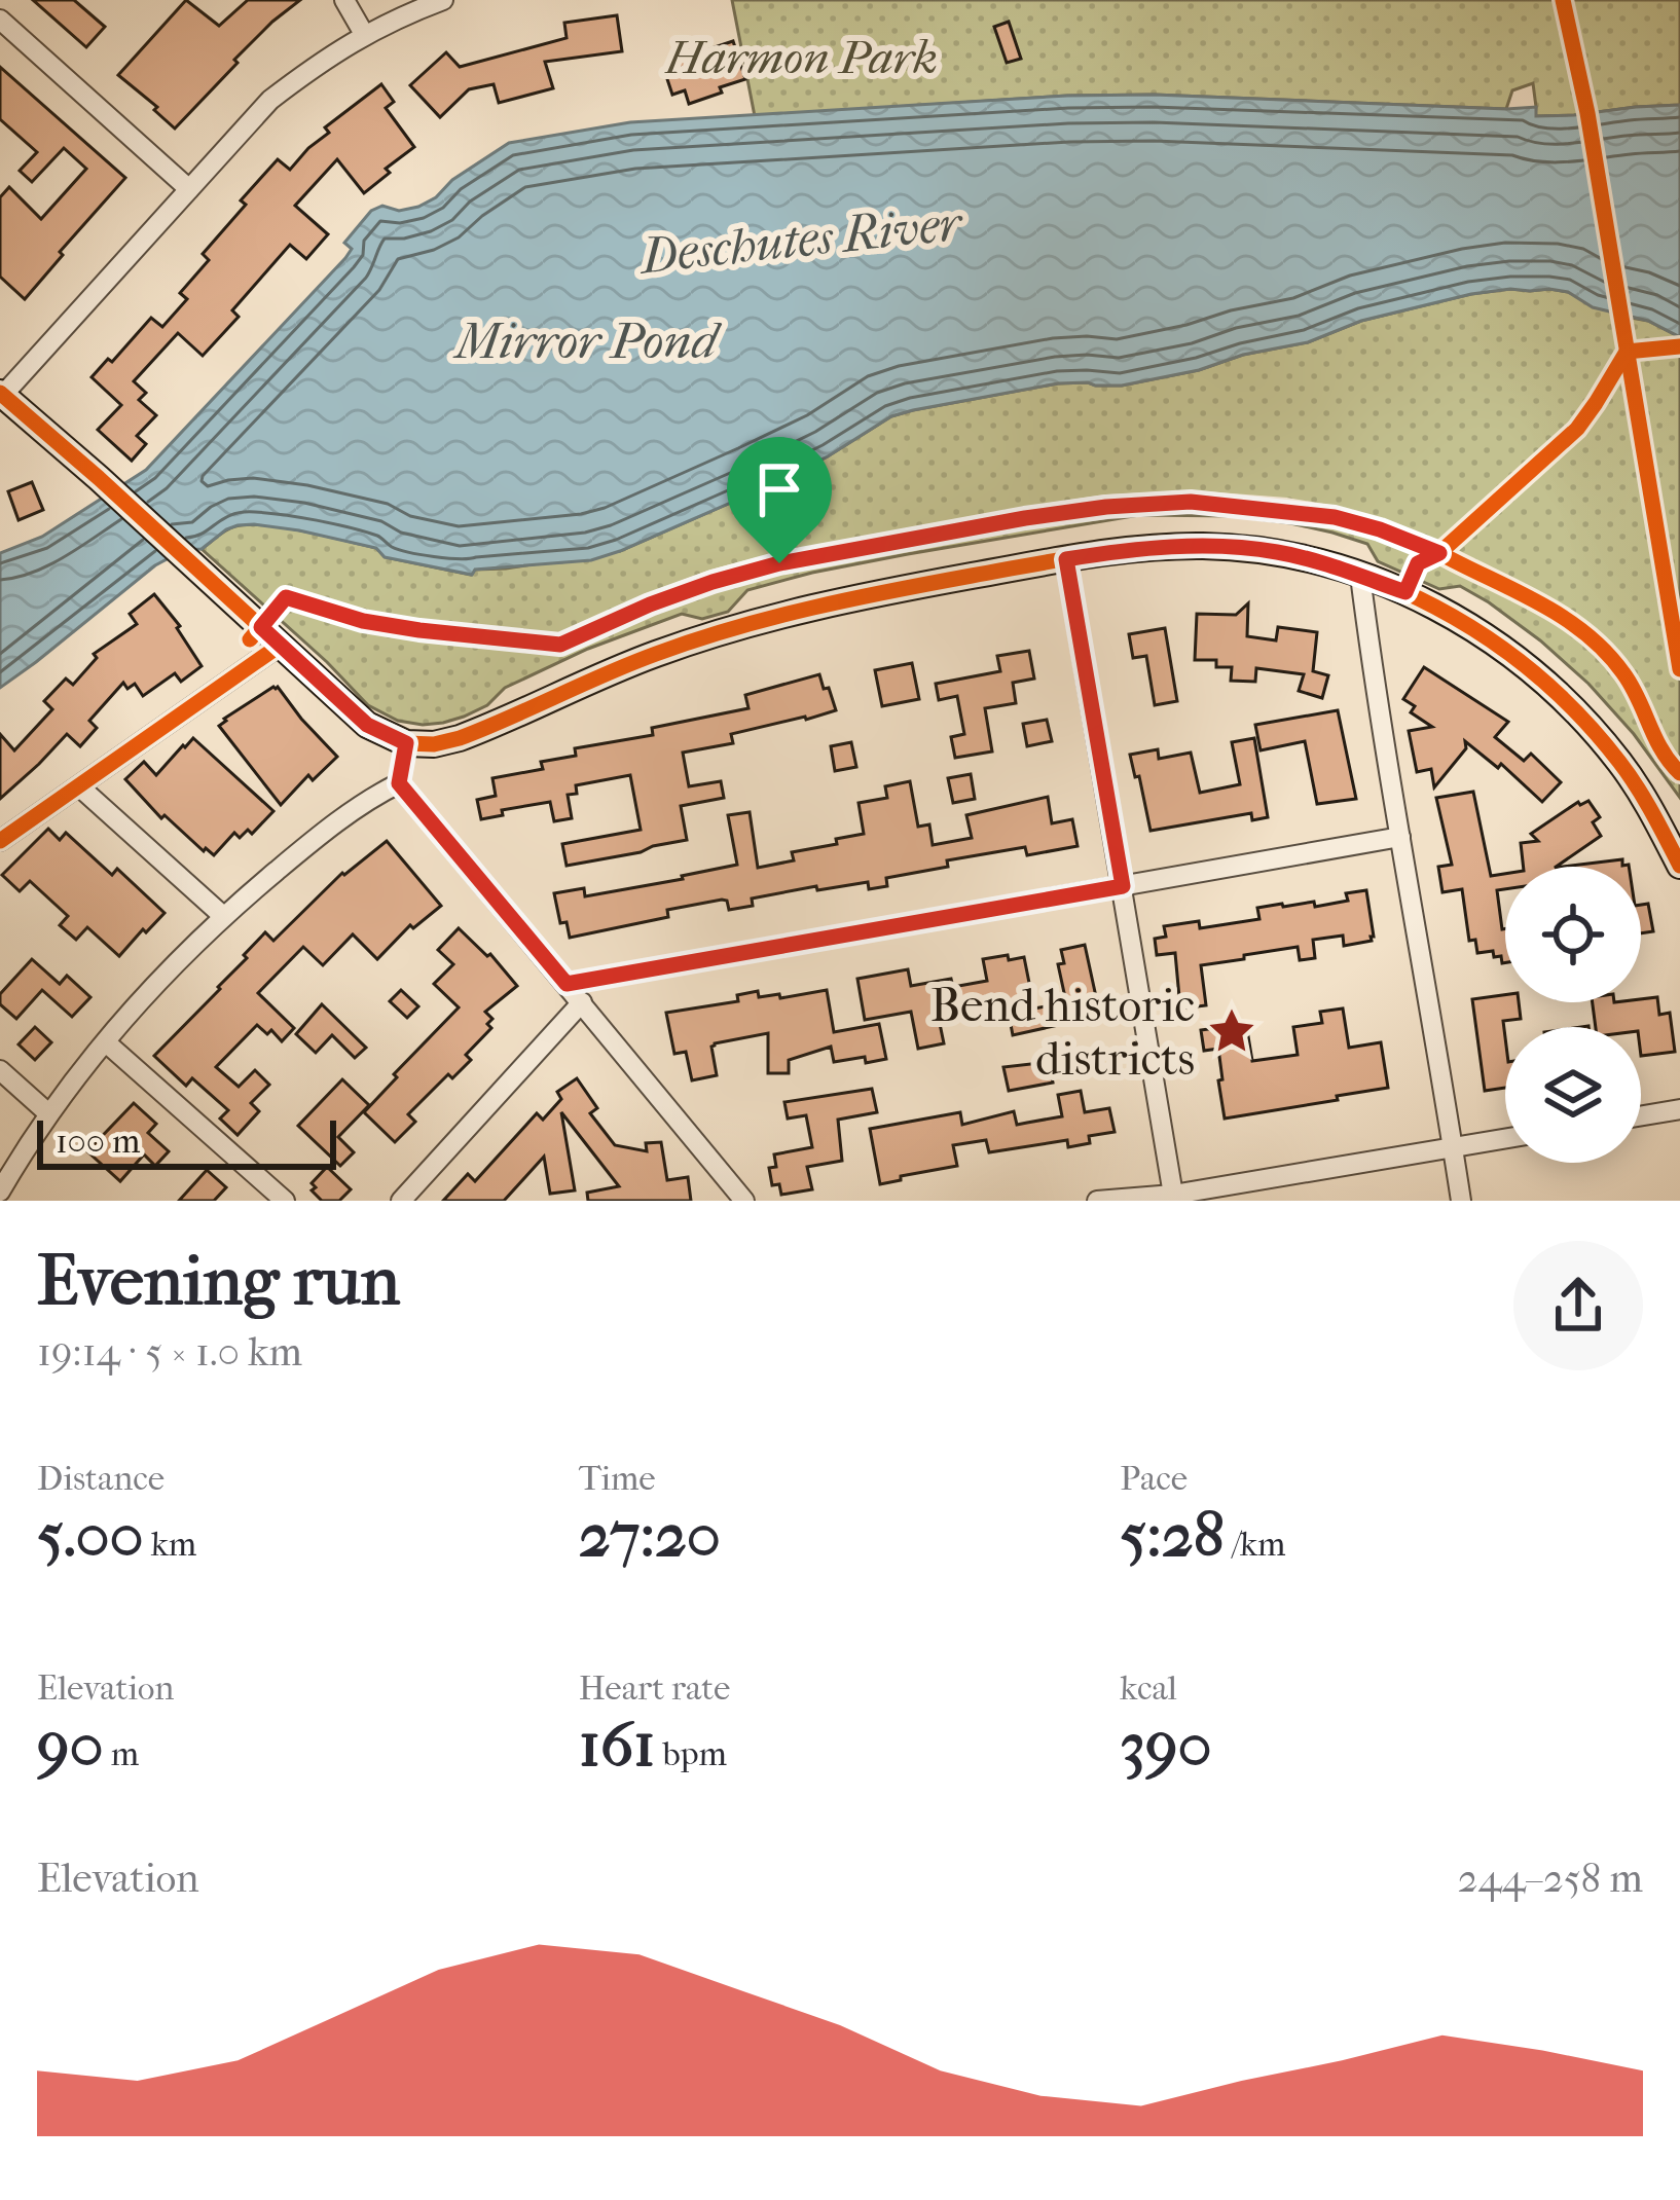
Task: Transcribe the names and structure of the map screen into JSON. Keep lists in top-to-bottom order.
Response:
{
  "water": ["Deschutes River", "Mirror Pond"],
  "parks": ["Harmon Park"],
  "places": {
    "place": ["Bend historic districts"]
  },
  "scale_bar": "100 m",
  "page": {
    "scale": "100 m",
    "heading": ["Evening run", "19:14 · 5 × 1.0 km"],
    "stats": [
      ["Distance", "5.00 km"],
      ["Time", "27:20"],
      ["Pace", "5:28 /km"],
      ["Elevation", "90 m"],
      ["Heart rate", "161 bpm"],
      ["kcal", "390"]
    ],
    "chart": ["Elevation", "244–258 m"]
  }
}
